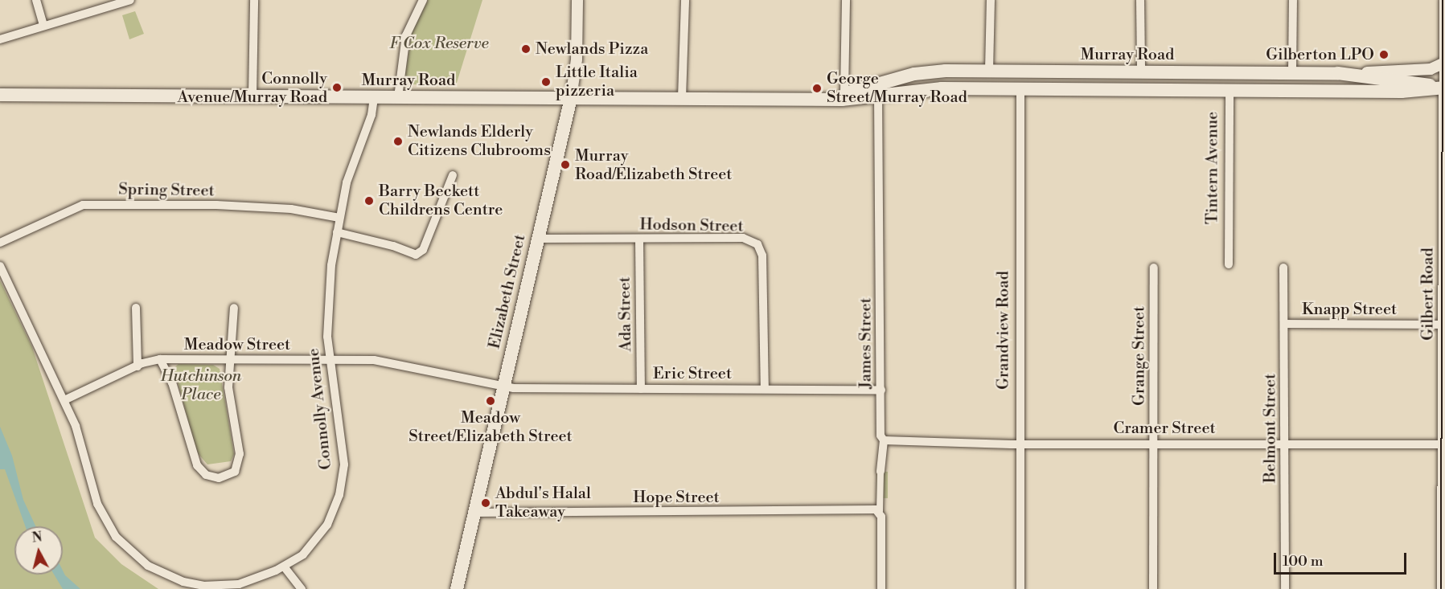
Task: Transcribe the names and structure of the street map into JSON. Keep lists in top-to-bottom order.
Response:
{
  "streets": {
    "main road": [
      "Murray Road",
      "Tintern Avenue",
      "Elizabeth Street",
      "Grandview Road"
    ],
    "street": [
      "Spring Street",
      "Hodson Street",
      "Gilbert Road",
      "Knapp Street",
      "Ada Street",
      "James Street",
      "Meadow Street",
      "Grange Street",
      "Eric Street",
      "Connolly Avenue",
      "Cramer Street",
      "Belmont Street",
      "Hope Street"
    ]
  },
  "crossings": [
    ["Murray Road", "Tintern Avenue"],
    ["Murray Road", "Elizabeth Street"],
    ["Murray Road", "Gilbert Road"],
    ["Murray Road", "Grandview Road"],
    ["Murray Road", "James Street"],
    ["Murray Road", "Connolly Avenue"],
    ["Spring Street", "Connolly Avenue"],
    ["Hodson Street", "Elizabeth Street"],
    ["Hodson Street", "Ada Street"],
    ["Hodson Street", "Eric Street"],
    ["Elizabeth Street", "Meadow Street"],
    ["Elizabeth Street", "Eric Street"],
    ["Elizabeth Street", "Hope Street"],
    ["Gilbert Road", "Knapp Street"],
    ["Gilbert Road", "Cramer Street"],
    ["Knapp Street", "Belmont Street"],
    ["Ada Street", "Eric Street"],
    ["Grandview Road", "Cramer Street"],
    ["James Street", "Eric Street"],
    ["James Street", "Cramer Street"],
    ["James Street", "Hope Street"],
    ["Meadow Street", "Eric Street"],
    ["Meadow Street", "Connolly Avenue"],
    ["Grange Street", "Cramer Street"],
    ["Cramer Street", "Belmont Street"]
  ],
  "parks": ["F Cox Reserve", "Hutchinson Place"],
  "places": [
    "Newlands Pizza",
    "Gilberton LPO",
    "Little Italia pizzeria",
    "Connolly Avenue/Murray Road",
    "George Street/Murray Road",
    "Newlands Elderly Citizens Clubrooms",
    "Murray Road/Elizabeth Street",
    "Barry Beckett Childrens Centre",
    "Meadow Street/Elizabeth Street",
    "Abdul's Halal Takeaway"
  ],
  "scale_bar": "100 m",
  "north": "top"
}
